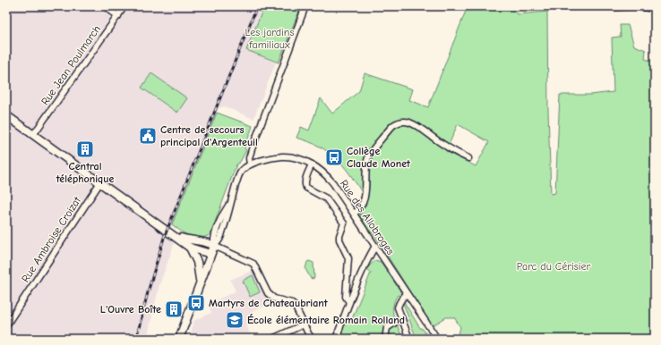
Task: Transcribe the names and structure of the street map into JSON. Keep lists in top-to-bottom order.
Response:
{
  "streets": {
    "street": ["Rue Jean Poulmarch", "Rue des Allobroges", "Rue Ambroise Croizat"]
  },
  "parks": ["Les jardins familiaux", "Parc du Cérisier"],
  "places": {
    "public building": ["Centre de secours principal d'Argenteuil"],
    "building": ["Central téléphonique", "L'Ouvre Boîte"],
    "bus stop": ["Collège Claude Monet", "Martyrs de Chateaubriant"],
    "school or university": ["École élémentaire Romain Rolland"]
  }
}
